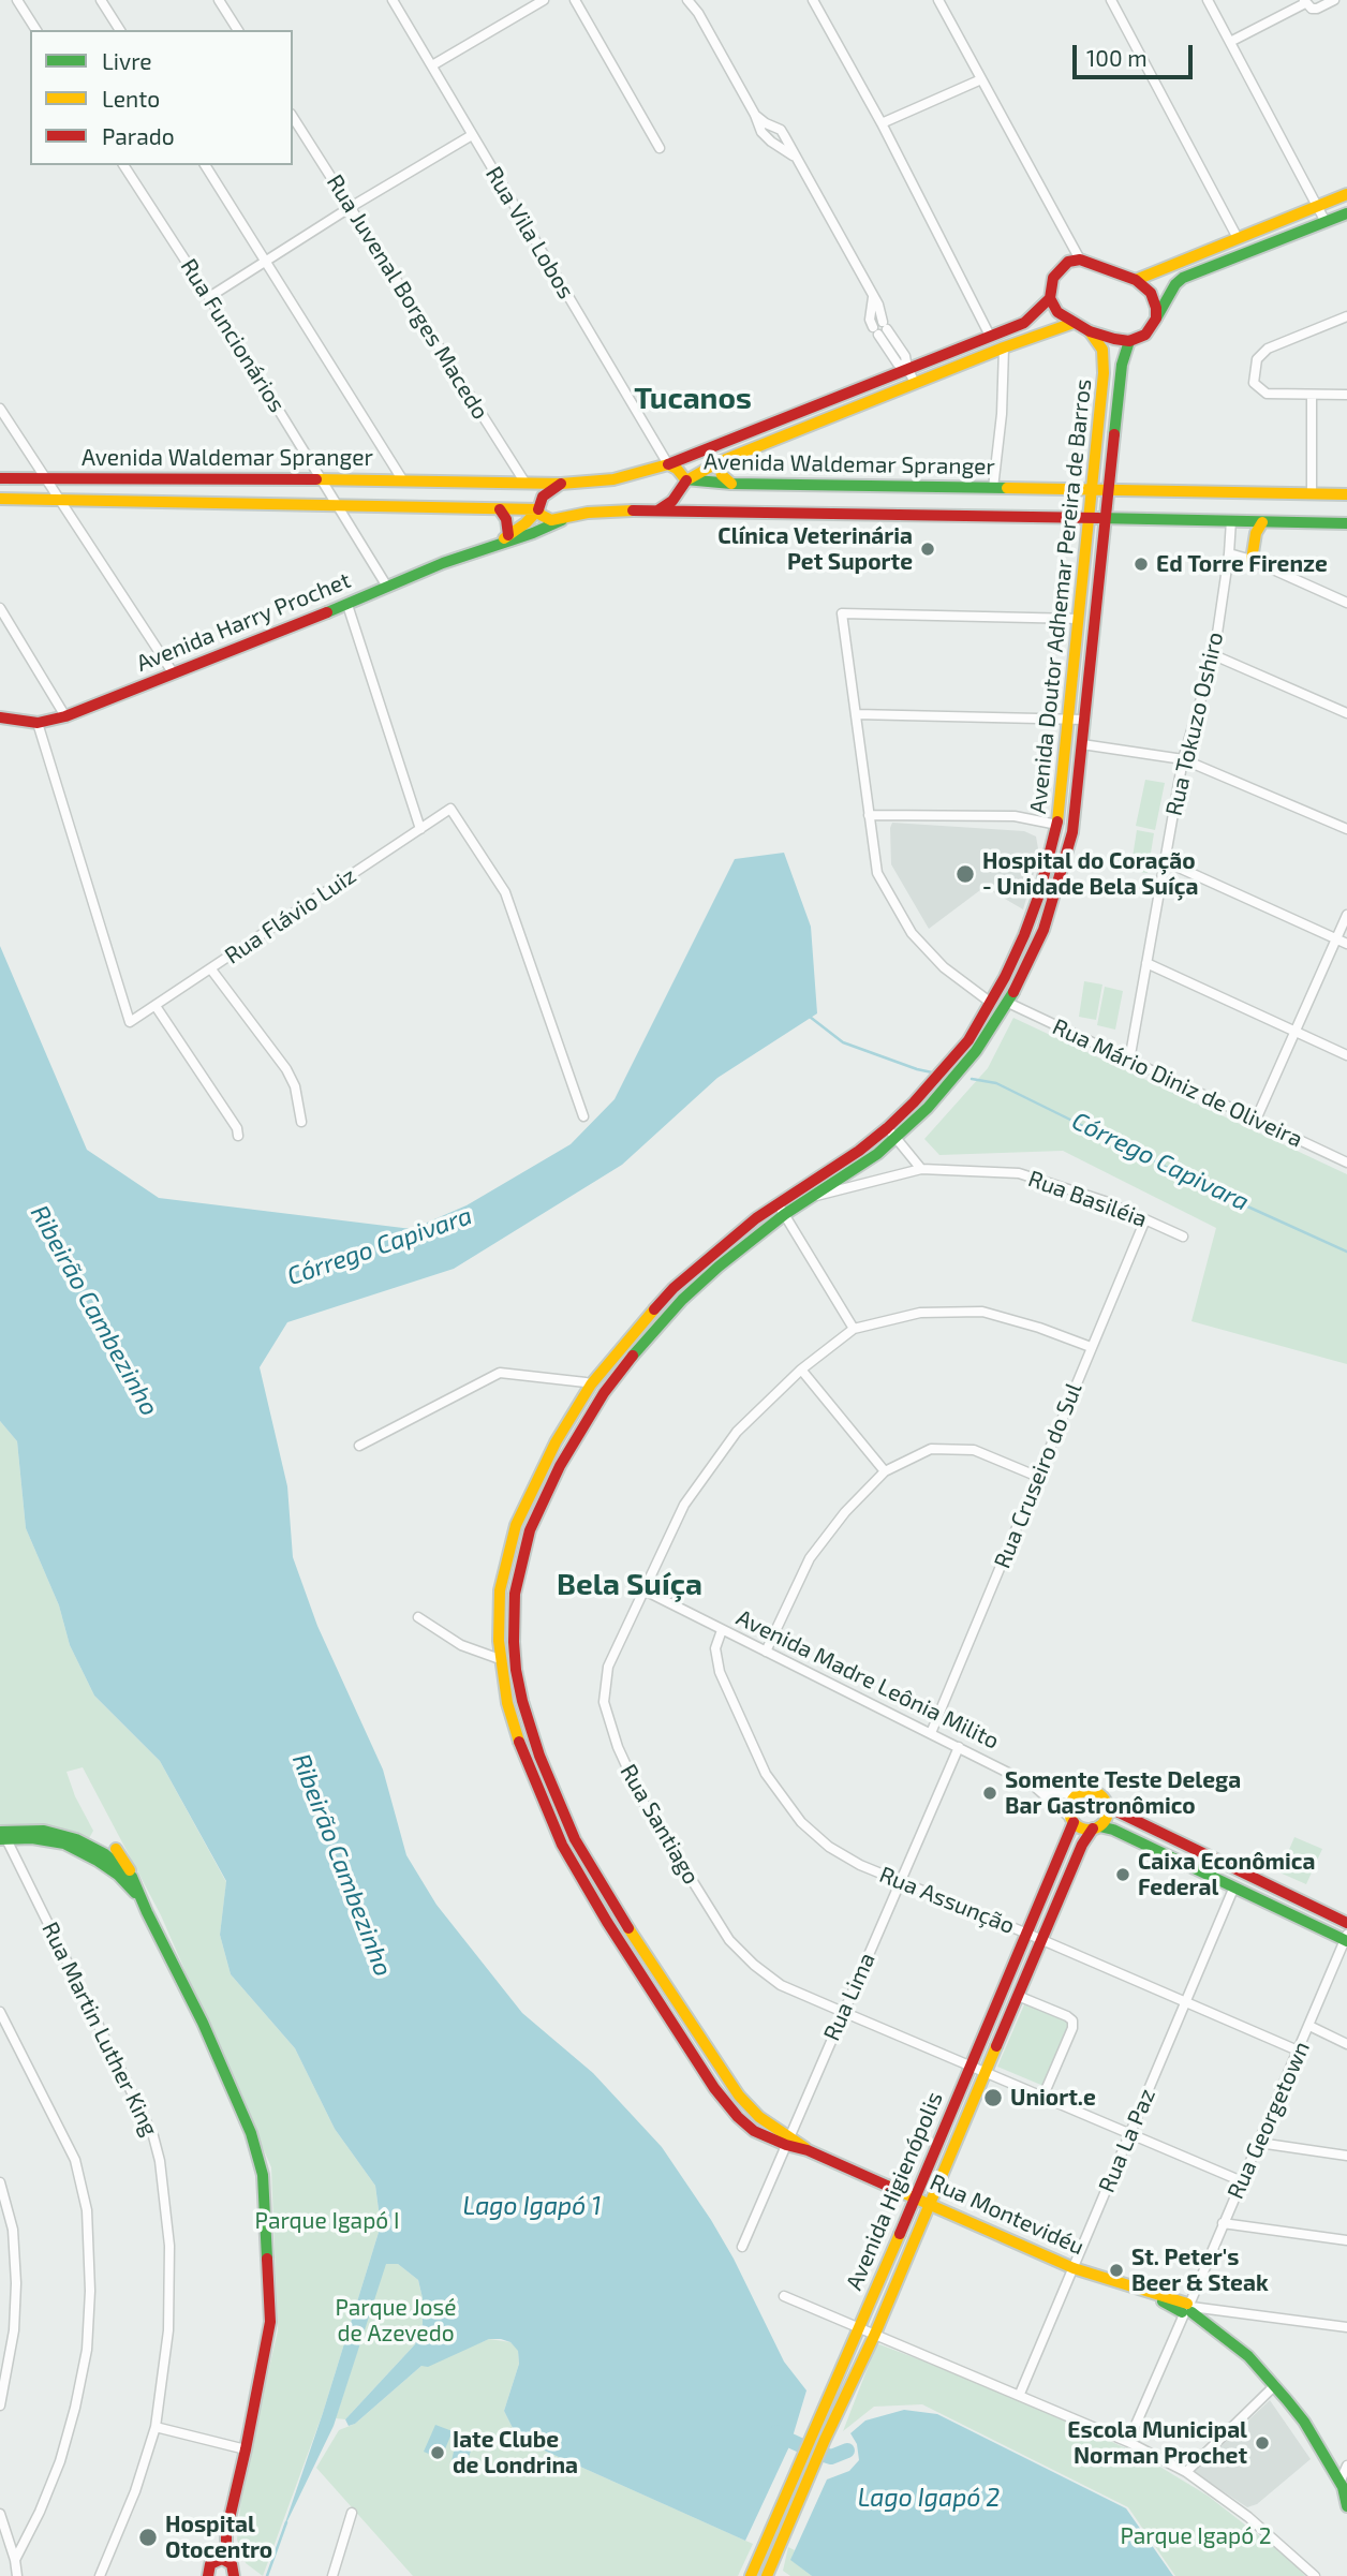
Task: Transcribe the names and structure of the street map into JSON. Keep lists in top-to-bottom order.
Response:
{
  "streets": {
    "street": [
      "Rua Vila Lobos",
      "Rua Juvenal Borges Macedo",
      "Rua Funcionários",
      "Avenida Waldemar Spranger",
      "Avenida Doutor Adhemar Pereira de Barros",
      "Avenida Harry Prochet",
      "Rua Tokuzo Oshiro",
      "Rua Flávio Luiz",
      "Rua Mário Diniz de Oliveira",
      "Rua Basiléia",
      "Rua Cruseiro do Sul",
      "Avenida Madre Leônia Milito",
      "Rua Santiago",
      "Rua Assunção",
      "Rua Lima",
      "Rua Martin Luther King",
      "Rua Georgetown",
      "Rua La Paz",
      "Avenida Higienópolis",
      "Rua Montevidéu"
    ]
  },
  "crossings": [
    ["Rua Vila Lobos", "Avenida Waldemar Spranger"],
    ["Rua Juvenal Borges Macedo", "Avenida Waldemar Spranger"],
    ["Rua Funcionários", "Avenida Waldemar Spranger"],
    ["Rua Funcionários", "Avenida Harry Prochet"],
    ["Avenida Waldemar Spranger", "Avenida Doutor Adhemar Pereira de Barros"],
    ["Avenida Waldemar Spranger", "Avenida Harry Prochet"],
    ["Avenida Doutor Adhemar Pereira de Barros", "Rua Mário Diniz de Oliveira"],
    ["Avenida Doutor Adhemar Pereira de Barros", "Rua Basiléia"],
    ["Avenida Doutor Adhemar Pereira de Barros", "Rua Lima"],
    ["Avenida Doutor Adhemar Pereira de Barros", "Rua Montevidéu"],
    ["Avenida Harry Prochet", "Rua Flávio Luiz"],
    ["Rua Tokuzo Oshiro", "Rua Mário Diniz de Oliveira"],
    ["Rua Basiléia", "Rua Cruseiro do Sul"],
    ["Rua Cruseiro do Sul", "Avenida Madre Leônia Milito"],
    ["Rua Cruseiro do Sul", "Rua Santiago"],
    ["Avenida Madre Leônia Milito", "Rua Santiago"],
    ["Avenida Madre Leônia Milito", "Rua Assunção"],
    ["Avenida Madre Leônia Milito", "Rua Lima"],
    ["Avenida Madre Leônia Milito", "Avenida Higienópolis"],
    ["Rua Santiago", "Rua Lima"],
    ["Rua Santiago", "Rua Georgetown"],
    ["Rua Santiago", "Rua La Paz"],
    ["Rua Santiago", "Avenida Higienópolis"],
    ["Rua Assunção", "Rua Lima"],
    ["Rua Assunção", "Rua Georgetown"],
    ["Rua Assunção", "Rua La Paz"],
    ["Rua Assunção", "Avenida Higienópolis"],
    ["Rua Lima", "Rua Montevidéu"],
    ["Rua Georgetown", "Rua Montevidéu"],
    ["Rua La Paz", "Rua Montevidéu"],
    ["Avenida Higienópolis", "Rua Montevidéu"]
  ],
  "districts": ["Tucanos", "Bela Suíça"],
  "water": [
    "Córrego Capivara",
    "Ribeirão Cambezinho",
    "Lago Igapó 1",
    "Lago Igapó 2"
  ],
  "parks": ["Parque Igapó I", "Parque José de Azevedo", "Parque Igapó 2"],
  "places": [
    "Clínica Veterinária Pet Suporte",
    "Ed Torre Firenze",
    "Hospital do Coração - Unidade Bela Suíça",
    "Somente Teste Delega Bar Gastronômico",
    "Caixa Econômica Federal",
    "Uniort.e",
    "St. Peter's Beer & Steak",
    "Escola Municipal Norman Prochet",
    "Iate Clube de Londrina",
    "Hospital Otocentro"
  ],
  "legend": ["Livre", "Lento", "Parado"],
  "scale_bar": "100 m"
}
